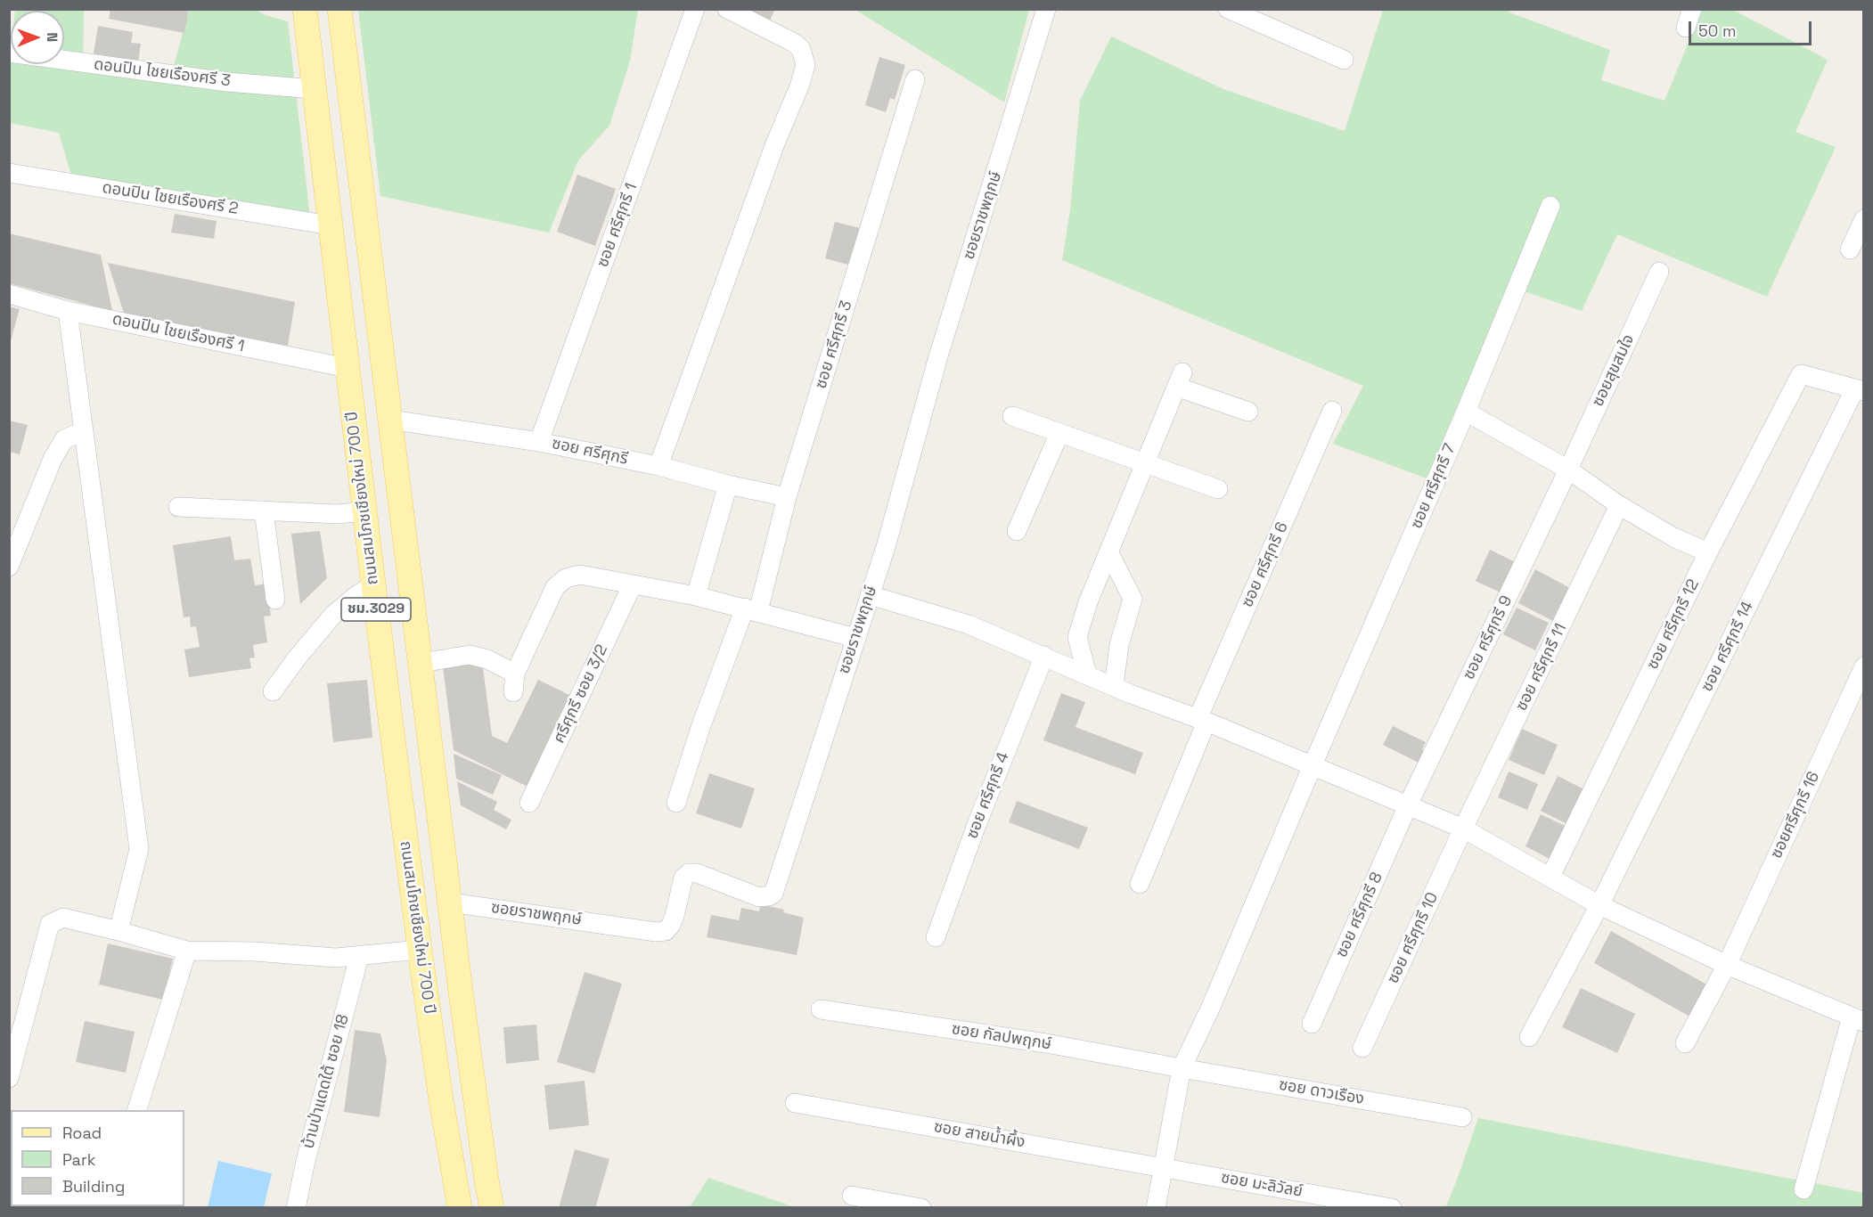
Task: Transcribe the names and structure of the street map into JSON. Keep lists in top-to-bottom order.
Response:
{
  "streets": {
    "main road": ["ถนนสมโภชเชียงใหม่ 700 ปี", "ชม.3029"],
    "street": [
      "ดอนปิน ไชยเรืองศรี 3",
      "ดอนปิน ไชยเรืองศรี 2",
      "ซอยราชพฤกษ์",
      "ซอย ศรีศุกรี 1",
      "ดอนปิน ไชยเรืองศรี 1",
      "ซอย ศรีศุกรี 3",
      "ซอยสุขสมใจ",
      "ซอย ศรีศุกรี",
      "ซอย ศรีศุกรี 7",
      "ซอย ศรีศุกรี 6",
      "ซอย ศรีศุกรี 12",
      "ซอย ศรีศุกรี 9",
      "ซอย ศรีศุกรี 14",
      "ซอย ศรีศุกรี 11",
      "ศรีศุกรี ซอย 3/2",
      "ซอย ศรีศุกรี 4",
      "ซอยศรีศุกรี 16",
      "ซอย ศรีศุกรี 8",
      "ซอย ศรีศุกรี 10",
      "ซอย กัลปพฤกษ์",
      "บ้านป่าแดดใต้ ซอย 18",
      "ซอย ดาวเรือง",
      "ซอย สายน้ำผึ้ง",
      "ซอย มะลิวัลย์"
    ]
  },
  "crossings": [
    ["ดอนปิน ไชยเรืองศรี 3", "ถนนสมโภชเชียงใหม่ 700 ปี"],
    ["ดอนปิน ไชยเรืองศรี 2", "ถนนสมโภชเชียงใหม่ 700 ปี"],
    ["ซอยราชพฤกษ์", "ชม.3029"],
    ["ซอย ศรีศุกรี 1", "ซอย ศรีศุกรี"],
    ["ดอนปิน ไชยเรืองศรี 1", "ถนนสมโภชเชียงใหม่ 700 ปี"],
    ["ซอย ศรีศุกรี 3", "ซอย ศรีศุกรี"],
    ["ซอยสุขสมใจ", "ซอย ศรีศุกรี 9"],
    ["ซอย ศรีศุกรี", "ชม.3029"],
    ["ซอย ศรีศุกรี 7", "ซอย กัลปพฤกษ์"],
    ["ซอย ศรีศุกรี 7", "ซอย ดาวเรือง"],
    ["ซอย ศรีศุกรี 7", "ซอย สายน้ำผึ้ง"],
    ["ซอย ศรีศุกรี 7", "ซอย มะลิวัลย์"],
    ["ซอย ศรีศุกรี 12", "ซอย ศรีศุกรี 14"],
    ["ซอย ศรีศุกรี 9", "ซอย ศรีศุกรี 8"],
    ["ซอย ศรีศุกรี 11", "ซอย ศรีศุกรี 10"],
    ["ซอย กัลปพฤกษ์", "ซอย ดาวเรือง"],
    ["ซอย สายน้ำผึ้ง", "ซอย มะลิวัลย์"]
  ],
  "legend": ["Road", "Park", "Building"],
  "scale_bar": "50 m",
  "north": "right"
}
